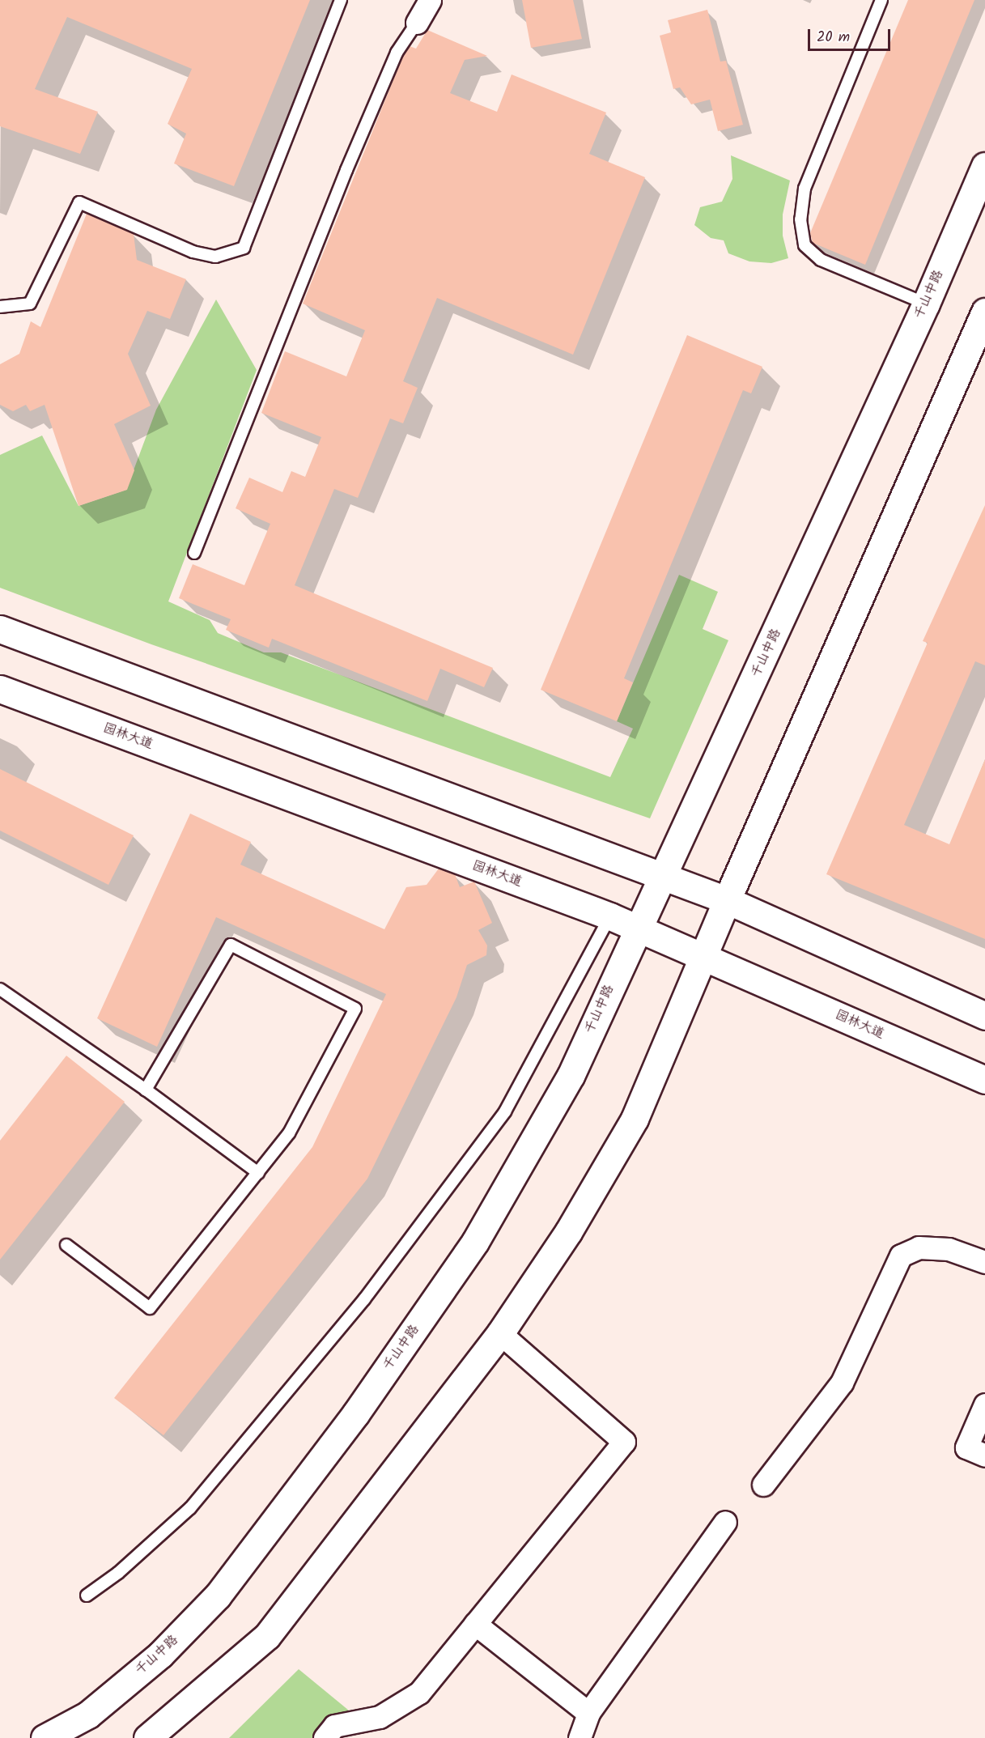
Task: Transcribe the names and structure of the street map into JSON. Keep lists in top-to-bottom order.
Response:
{
  "streets": {
    "main road": ["千山中路", "园林大道"]
  },
  "crossings": [
    ["千山中路", "园林大道"]
  ],
  "scale_bar": "20 m"
}
